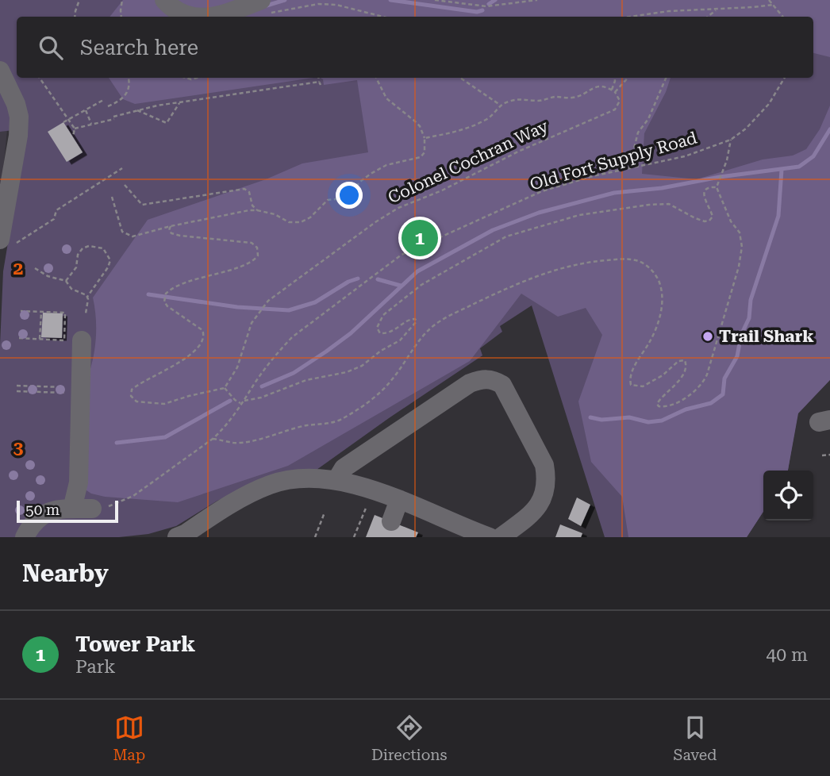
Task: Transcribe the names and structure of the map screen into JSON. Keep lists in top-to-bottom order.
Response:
{
  "streets": {
    "path": ["Old Fort Supply Road", "Colonel Cochran Way"]
  },
  "places": ["Trail Shark"],
  "scale_bar": "50 m",
  "page": {
    "search": "Search here",
    "pins": "1",
    "scale": "50 m",
    "heading": "Nearby",
    "list": [
      {
        "mark": "1",
        "name": "Tower Park",
        "note": "Park",
        "value": "40 m"
      }
    ],
    "nav": ["Map", "Directions", "Saved"]
  },
  "grid": {
    "rows": ["2", "3"]
  }
}
